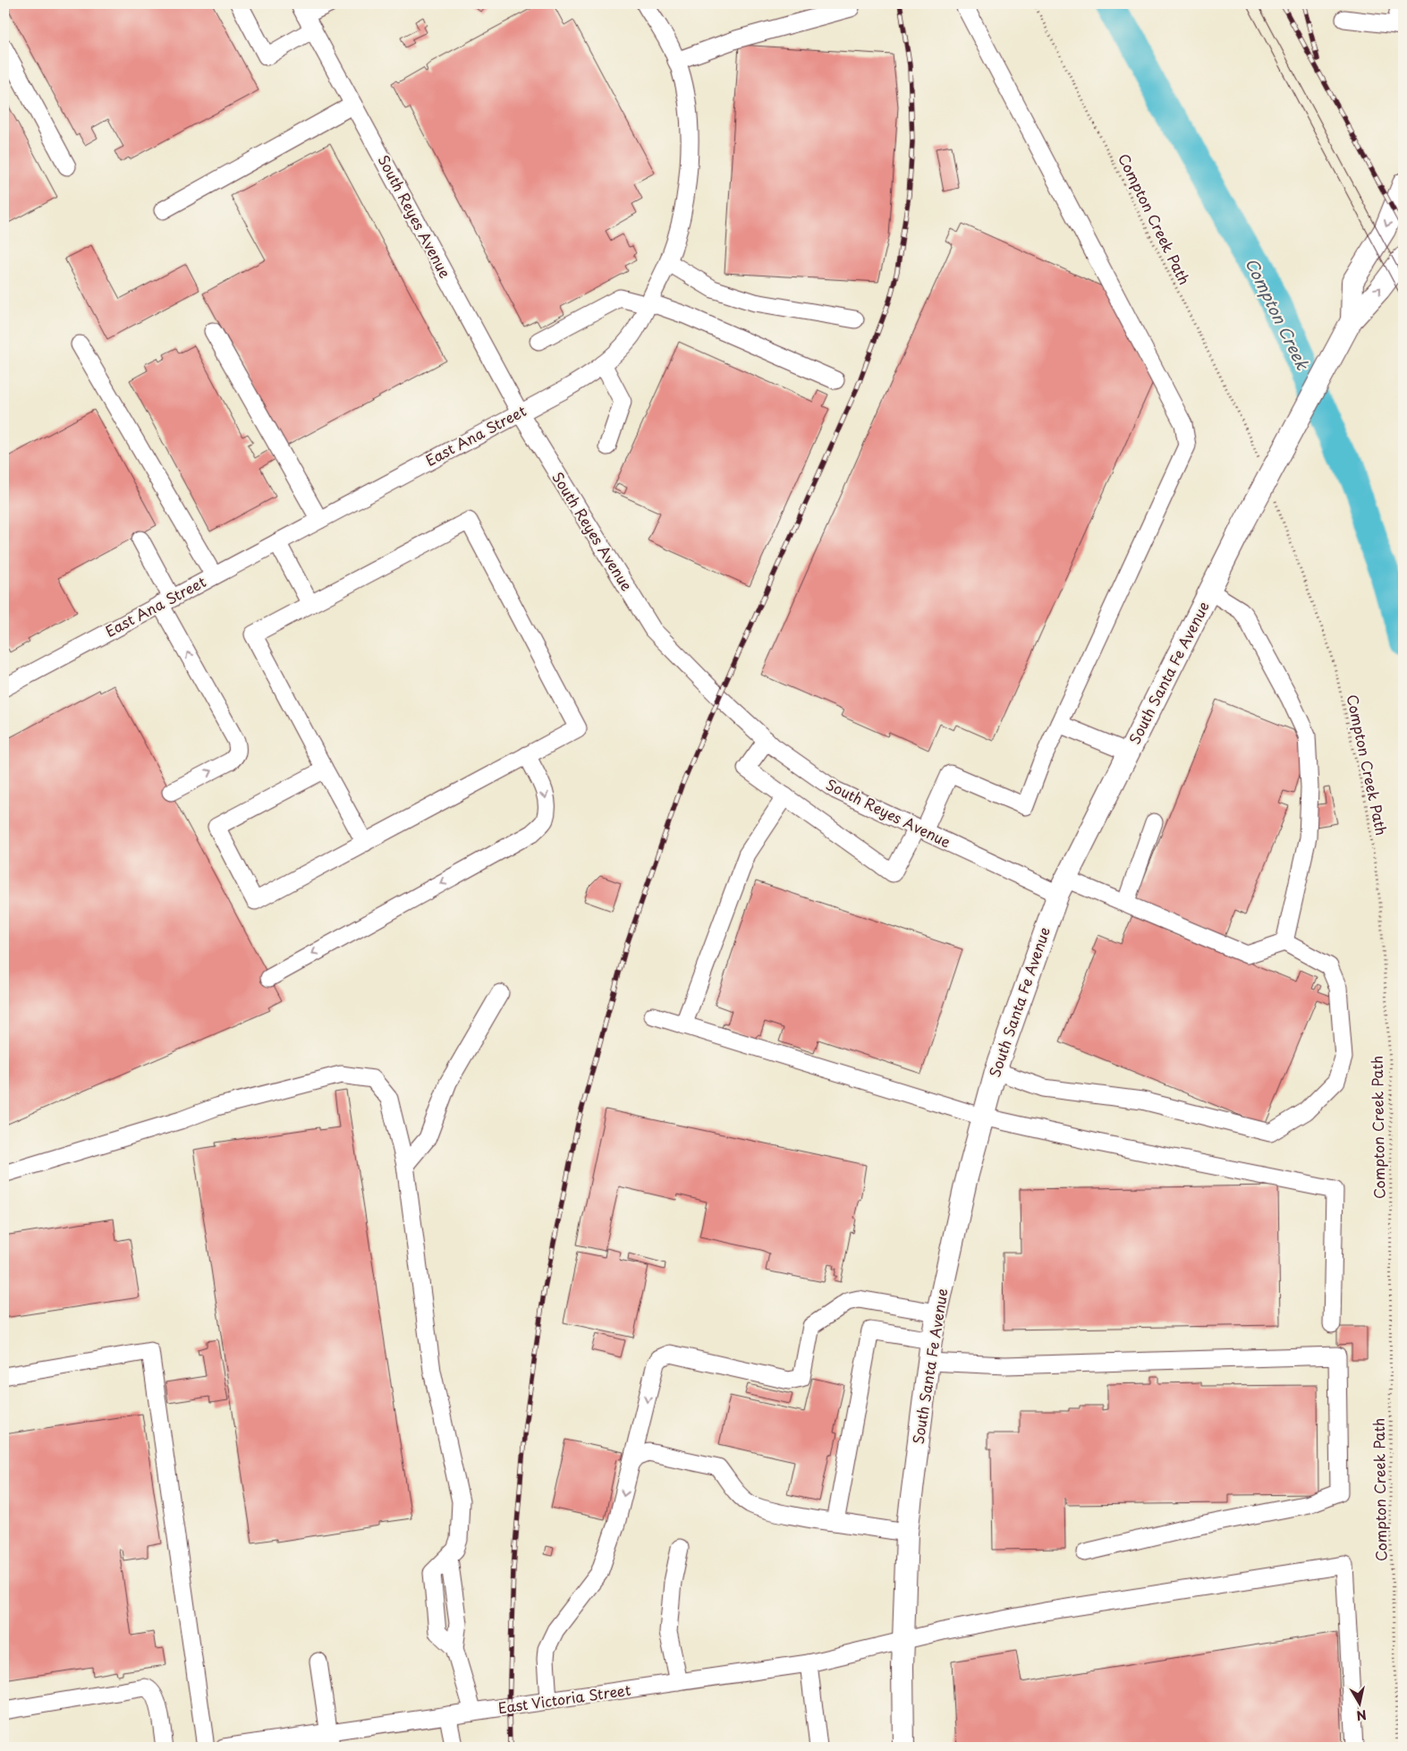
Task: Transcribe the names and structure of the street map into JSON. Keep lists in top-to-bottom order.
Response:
{
  "streets": {
    "main road": ["South Santa Fe Avenue"],
    "street": ["South Reyes Avenue", "East Ana Street", "East Victoria Street"],
    "path": ["Compton Creek Path"]
  },
  "crossings": [
    ["South Reyes Avenue", "East Ana Street"],
    ["South Reyes Avenue", "South Santa Fe Avenue"],
    ["South Santa Fe Avenue", "East Victoria Street"]
  ],
  "water": ["Compton Creek"],
  "north": "bottom"
}
